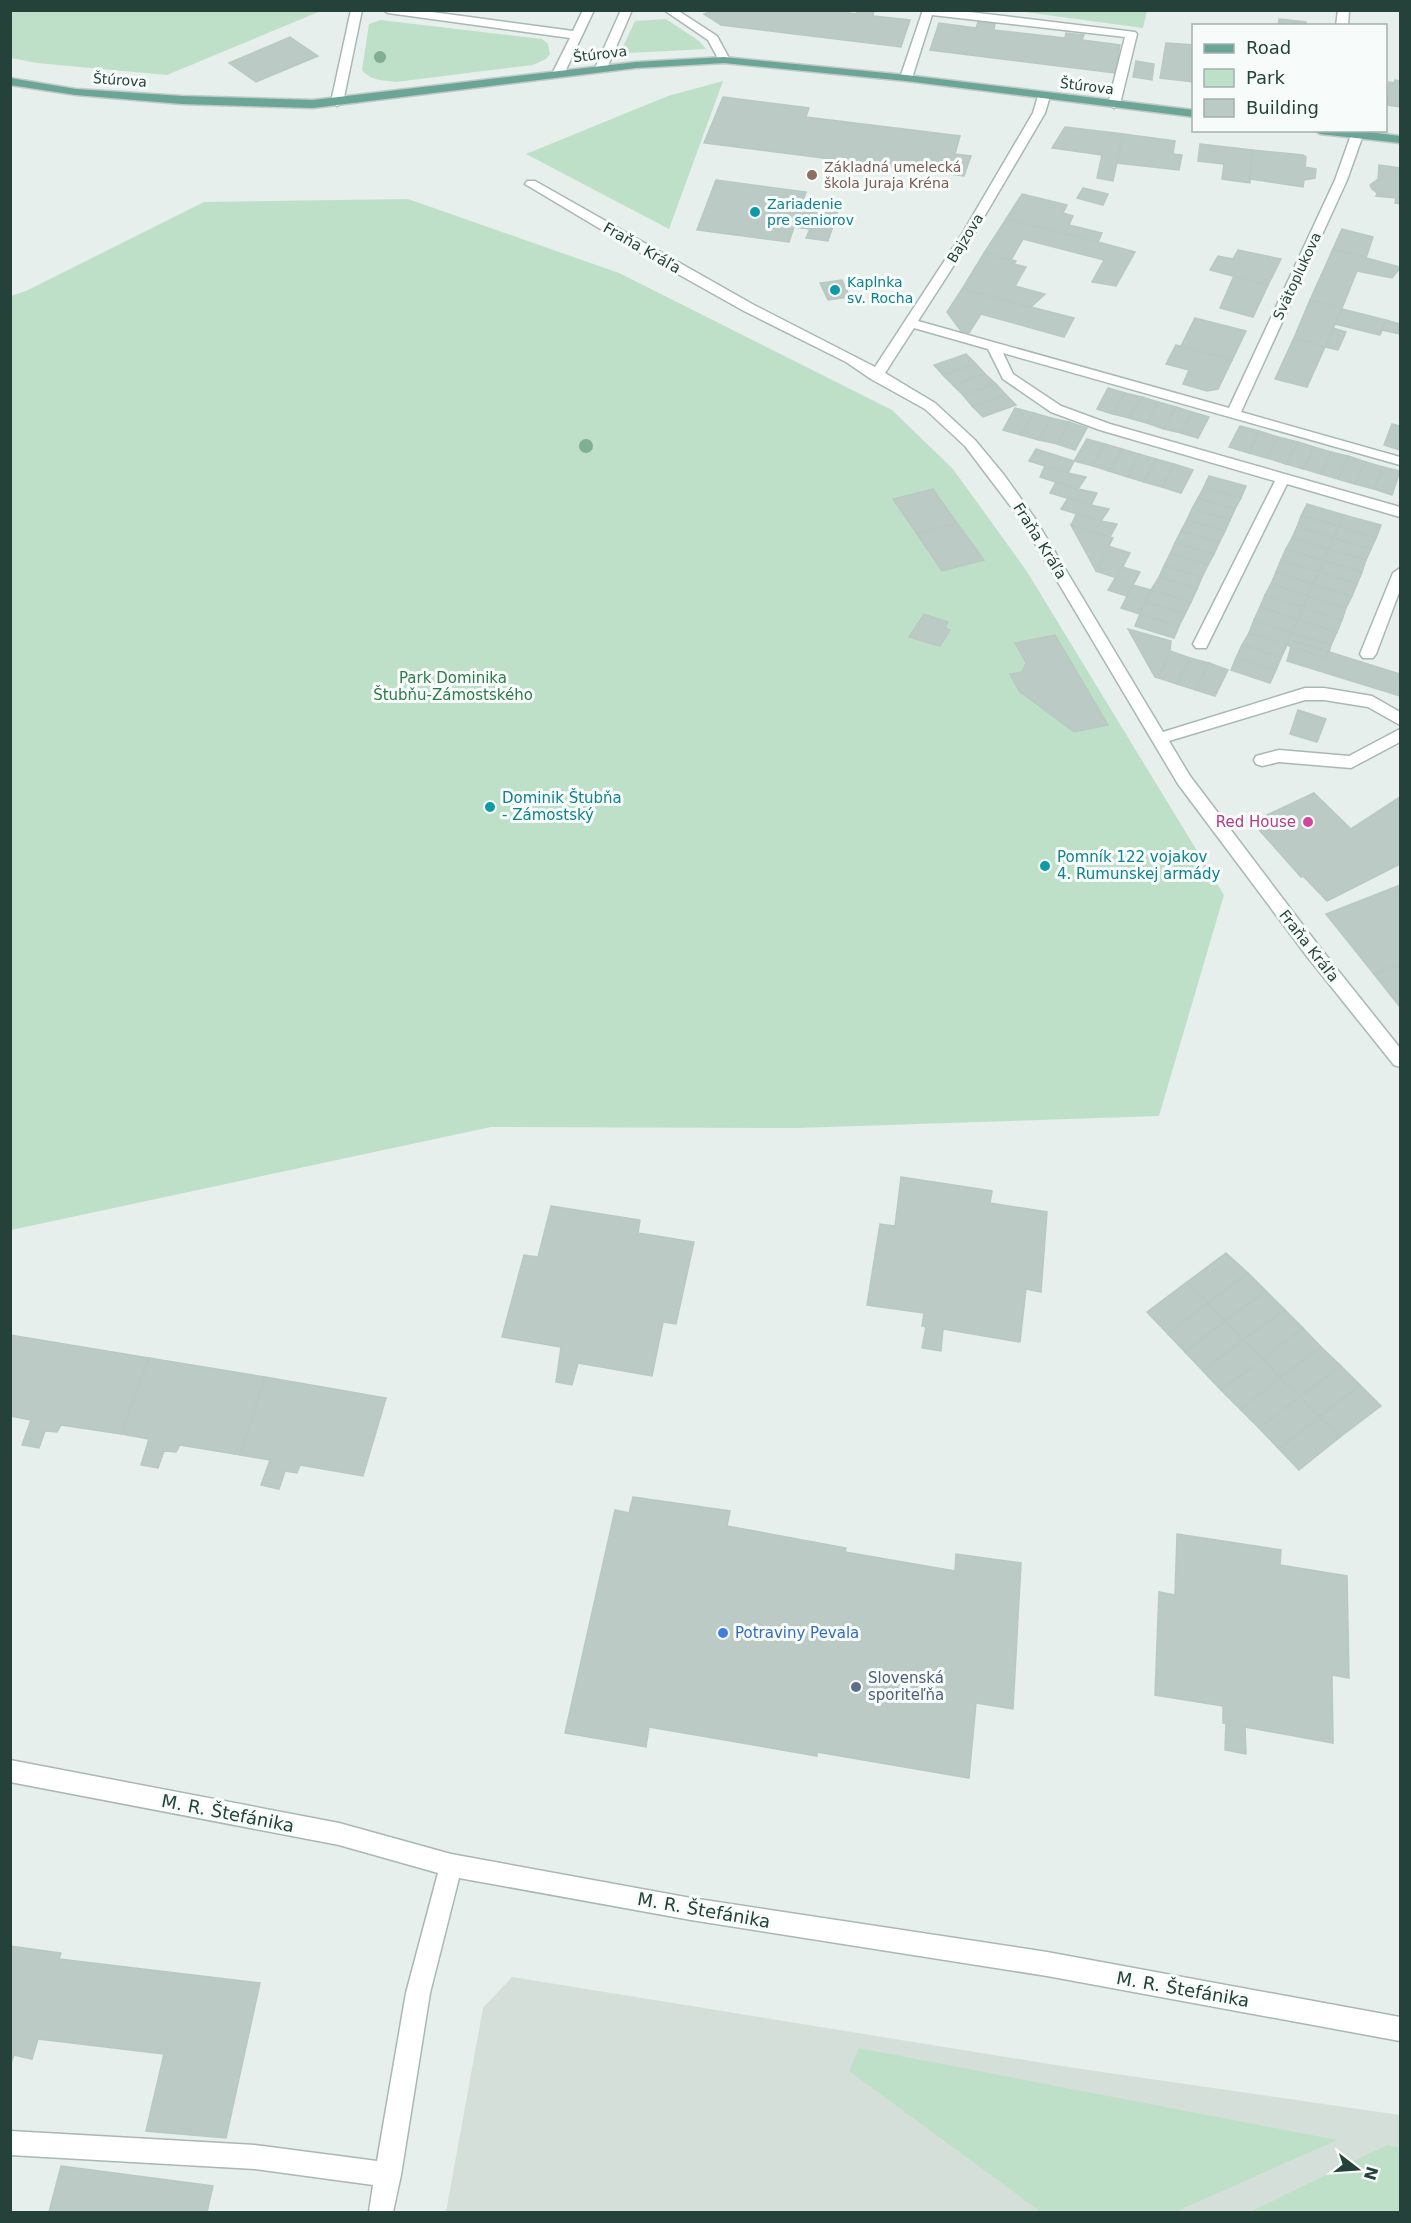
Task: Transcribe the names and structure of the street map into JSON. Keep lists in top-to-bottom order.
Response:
{
  "streets": {
    "main road": ["Štúrova"],
    "street": [
      "Bajzova",
      "Fraňa Kráľa",
      "Svätoplukova",
      "M. R. Štefánika"
    ]
  },
  "crossings": [
    ["Štúrova", "Bajzova"],
    ["Bajzova", "Fraňa Kráľa"]
  ],
  "parks": ["Park Dominika Štubňu-Zámostského"],
  "places": [
    "Základná umelecká škola Juraja Kréna",
    "Zariadenie pre seniorov",
    "Kaplnka sv. Rocha",
    "Dominik Štubňa - Zámostský",
    "Red House",
    "Pomník 122 vojakov 4. Rumunskej armády",
    "Potraviny Pevala",
    "Slovenská sporiteľňa"
  ],
  "legend": ["Road", "Park", "Building"],
  "north": "right"
}
